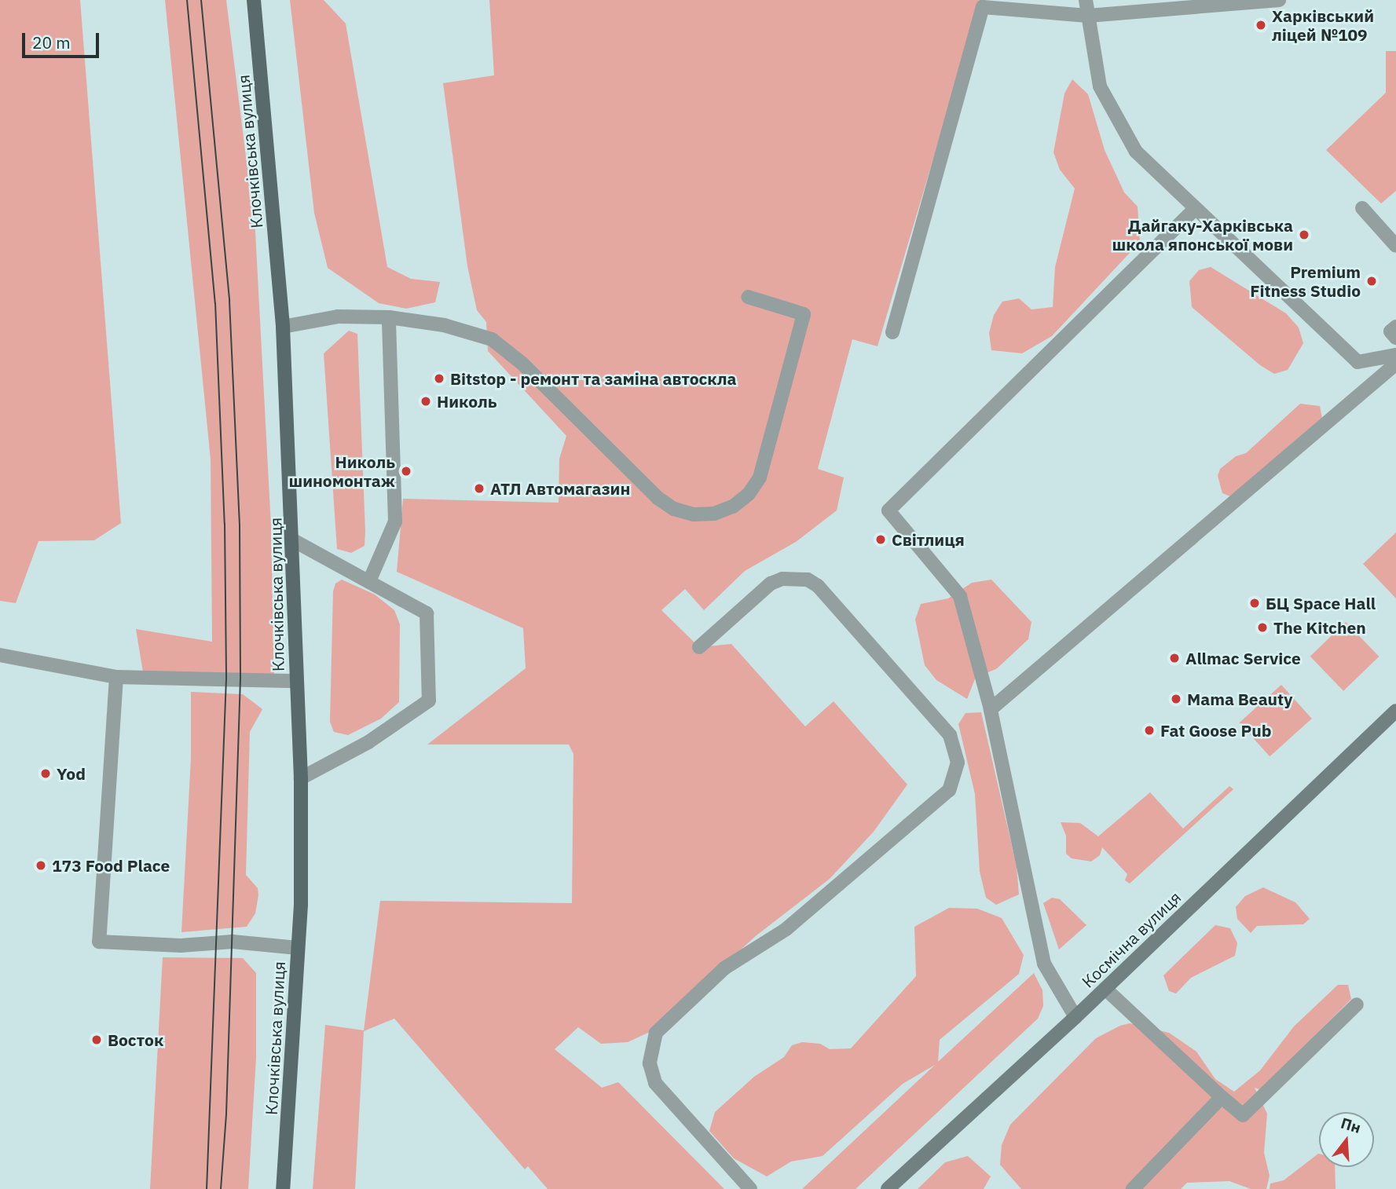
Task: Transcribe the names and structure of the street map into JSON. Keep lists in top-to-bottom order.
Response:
{
  "streets": {
    "main road": ["Клочківська вулиця"],
    "street": ["Космічна вулиця"]
  },
  "places": [
    "Харківський ліцей №109",
    "Дайгаку-Харківська школа японської мови",
    "Premium Fitness Studio",
    "Bitstop - ремонт та заміна автоскла",
    "Николь",
    "Николь шиномонтаж",
    "АТЛ Автомагазин",
    "Світлиця",
    "БЦ Space Hall",
    "The Kitchen",
    "Allmac Service",
    "Mama Beauty",
    "Fat Goose Pub",
    "Yod",
    "173 Food Place",
    "Восток"
  ],
  "scale_bar": "20 m",
  "north": "top"
}
